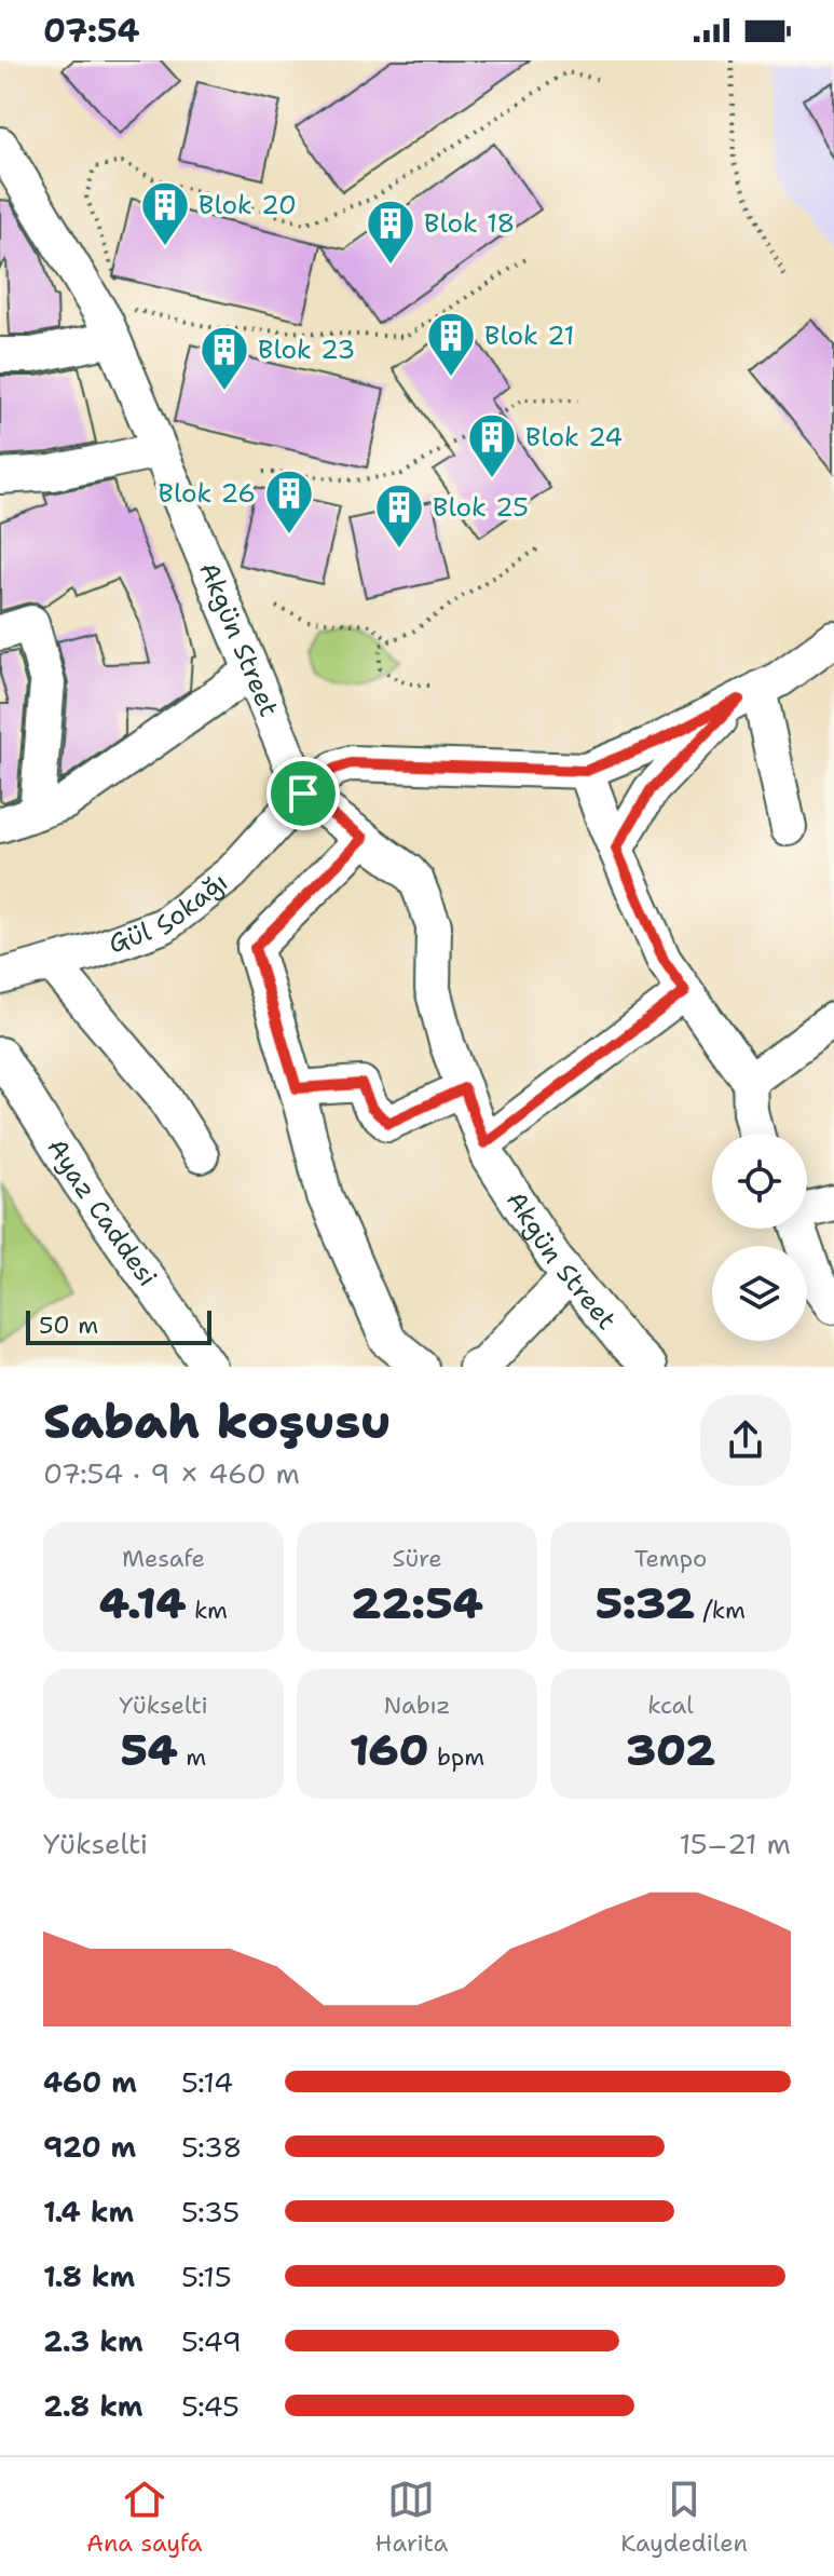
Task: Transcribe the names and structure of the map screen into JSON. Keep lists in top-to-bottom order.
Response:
{
  "streets": {
    "street": ["Akgün Street", "Gül Sokağı", "Ayaz Caddesi"]
  },
  "crossings": [
    ["Akgün Street", "Gül Sokağı"]
  ],
  "places": {
    "building": [
      "Blok 20",
      "Blok 18",
      "Blok 21",
      "Blok 23",
      "Blok 24",
      "Blok 26",
      "Blok 25"
    ]
  },
  "scale_bar": "50 m",
  "page": {
    "status": "07:54",
    "scale": "50 m",
    "heading": ["Sabah koşusu", "07:54 · 9 × 460 m"],
    "stats": [
      ["Mesafe", "4.14 km"],
      ["Süre", "22:54"],
      ["Tempo", "5:32 /km"],
      ["Yükselti", "54 m"],
      ["Nabız", "160 bpm"],
      ["kcal", "302"]
    ],
    "chart": ["Yükselti", "15–21 m"],
    "list": [
      {
        "name": "460 m",
        "note": "5:14"
      },
      {
        "name": "920 m",
        "note": "5:38"
      },
      {
        "name": "1.4 km",
        "note": "5:35"
      },
      {
        "name": "1.8 km",
        "note": "5:15"
      },
      {
        "name": "2.3 km",
        "note": "5:49"
      },
      {
        "name": "2.8 km",
        "note": "5:45"
      }
    ],
    "tabs": ["Ana sayfa", "Harita", "Kaydedilen"]
  }
}
